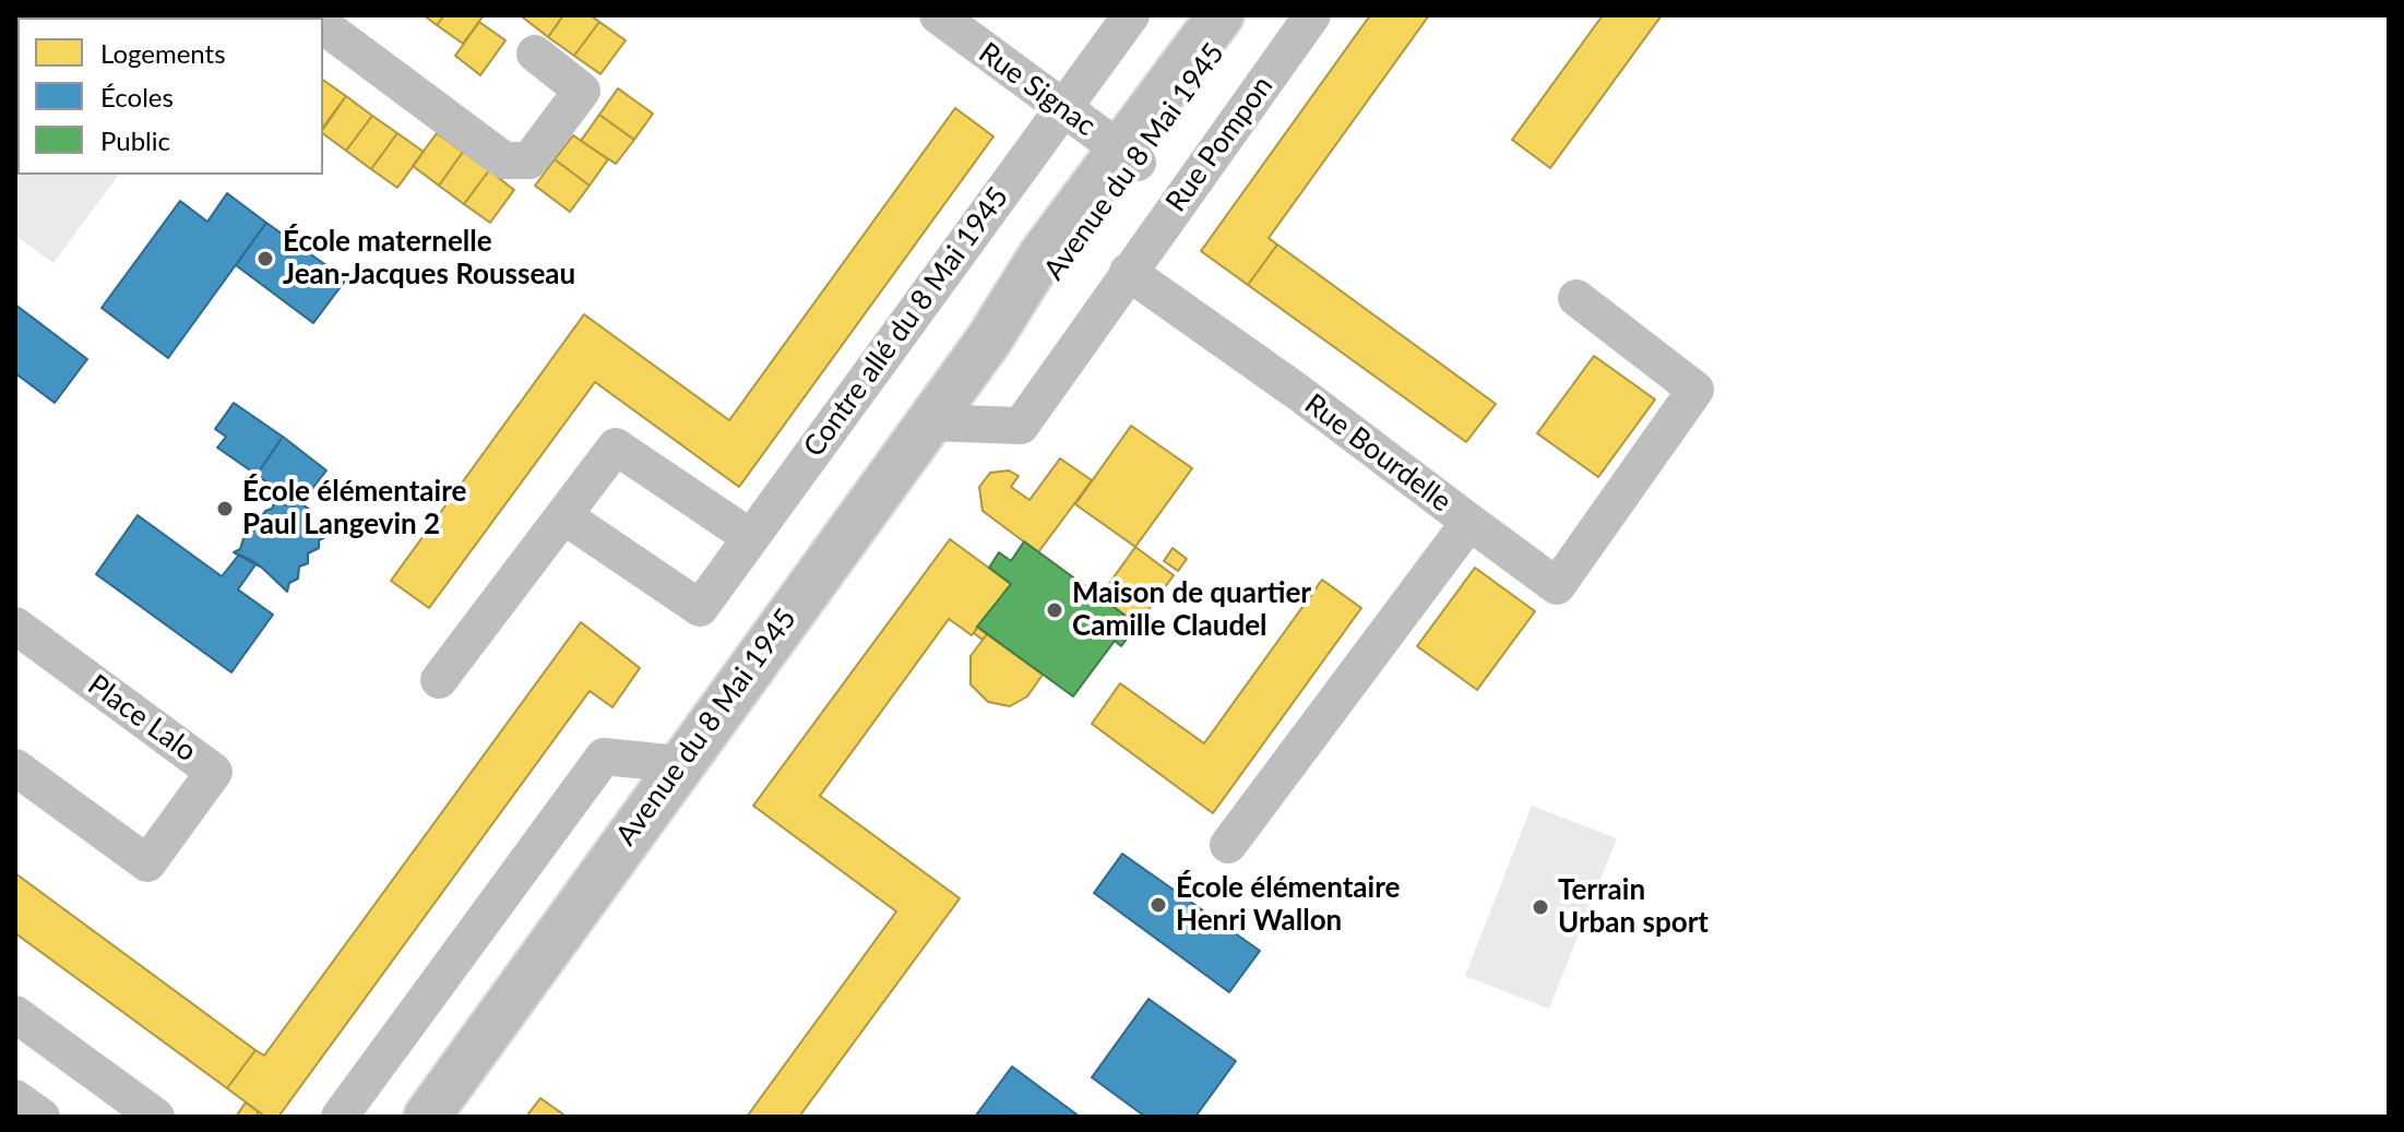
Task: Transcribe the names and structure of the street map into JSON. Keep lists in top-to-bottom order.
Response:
{
  "streets": {
    "main road": ["Avenue du 8 Mai 1945"],
    "street": [
      "Rue Signac",
      "Rue Pompon",
      "Contre allé du 8 Mai 1945",
      "Rue Bourdelle",
      "Place Lalo"
    ]
  },
  "crossings": [
    ["Rue Signac", "Avenue du 8 Mai 1945"],
    ["Rue Signac", "Contre allé du 8 Mai 1945"],
    ["Rue Pompon", "Avenue du 8 Mai 1945"],
    ["Rue Pompon", "Rue Bourdelle"]
  ],
  "places": [
    "École maternelle Jean-Jacques Rousseau",
    "École élémentaire Paul Langevin 2",
    "Maison de quartier Camille Claudel",
    "École élémentaire Henri Wallon",
    "Terrain Urban sport"
  ],
  "legend": ["Logements", "Écoles", "Public"]
}
